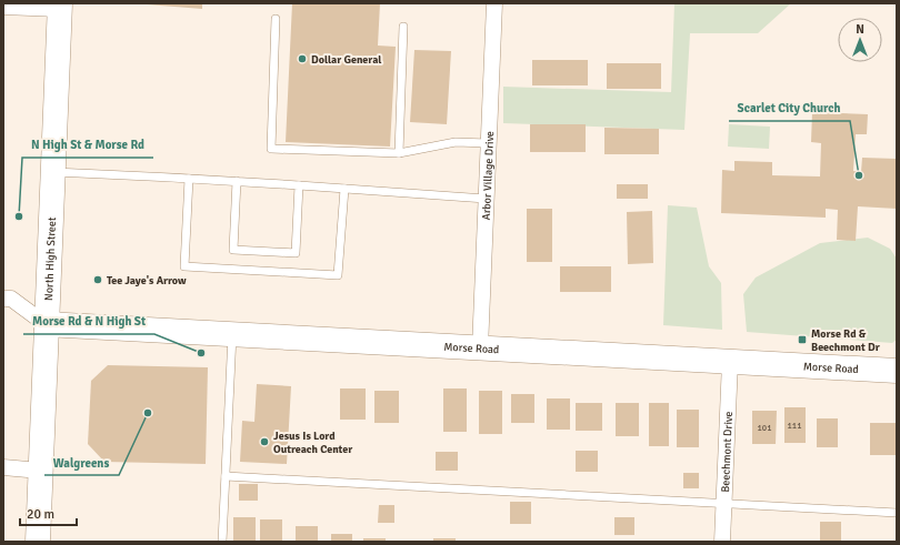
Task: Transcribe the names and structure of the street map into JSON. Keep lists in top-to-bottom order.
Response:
{
  "streets": {
    "main road": ["North High Street", "Morse Road"],
    "street": ["Arbor Village Drive", "Beechmont Drive"]
  },
  "crossings": [
    ["Arbor Village Drive", "Morse Road"],
    ["North High Street", "Morse Road"],
    ["Morse Road", "Beechmont Drive"]
  ],
  "places": {
    "other": [
      "Dollar General",
      "Scarlet City Church",
      "N High St & Morse Rd",
      "Tee Jaye's Arrow",
      "Morse Rd & N High St",
      "Walgreens",
      "Jesus Is Lord Outreach Center"
    ],
    "transit": ["Morse Rd & Beechmont Dr"]
  },
  "house_numbers": ["111", "101"],
  "scale_bar": "20 m",
  "north": "top"
}
